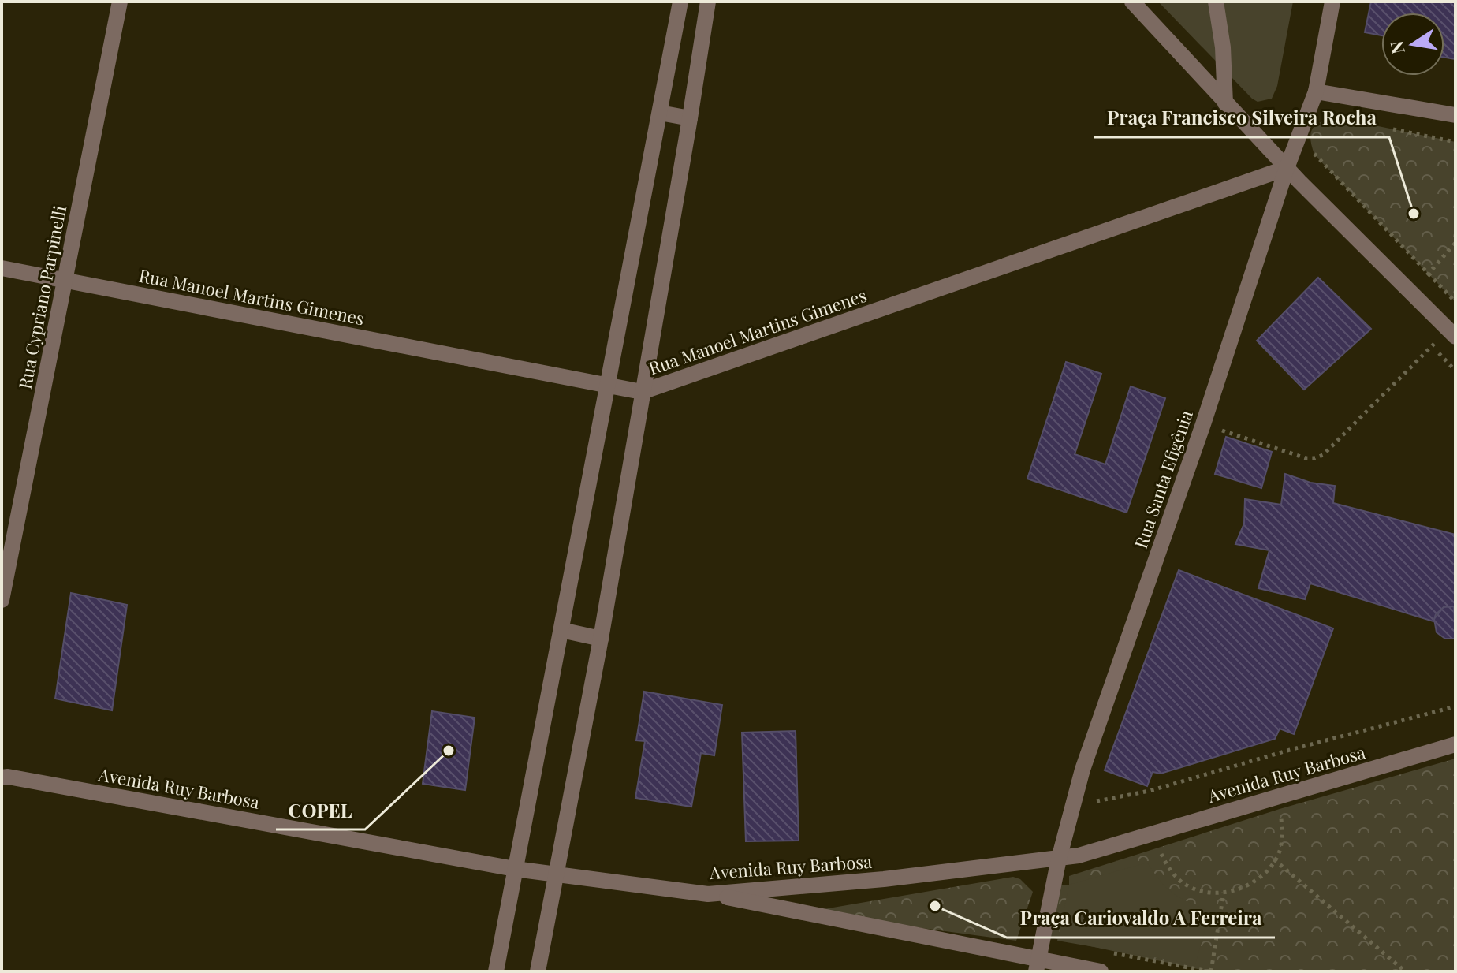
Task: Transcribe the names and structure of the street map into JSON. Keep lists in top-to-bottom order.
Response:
{
  "streets": {
    "street": [
      "Rua Cypriano Parpinelli",
      "Rua Manoel Martins Gimenes",
      "Rua Santa Efigênia",
      "Avenida Ruy Barbosa"
    ]
  },
  "crossings": [
    ["Rua Cypriano Parpinelli", "Rua Manoel Martins Gimenes"],
    ["Rua Manoel Martins Gimenes", "Rua Santa Efigênia"],
    ["Rua Santa Efigênia", "Avenida Ruy Barbosa"]
  ],
  "places": ["Praça Francisco Silveira Rocha", "COPEL", "Praça Cariovaldo A Ferreira"],
  "north": "left"
}
